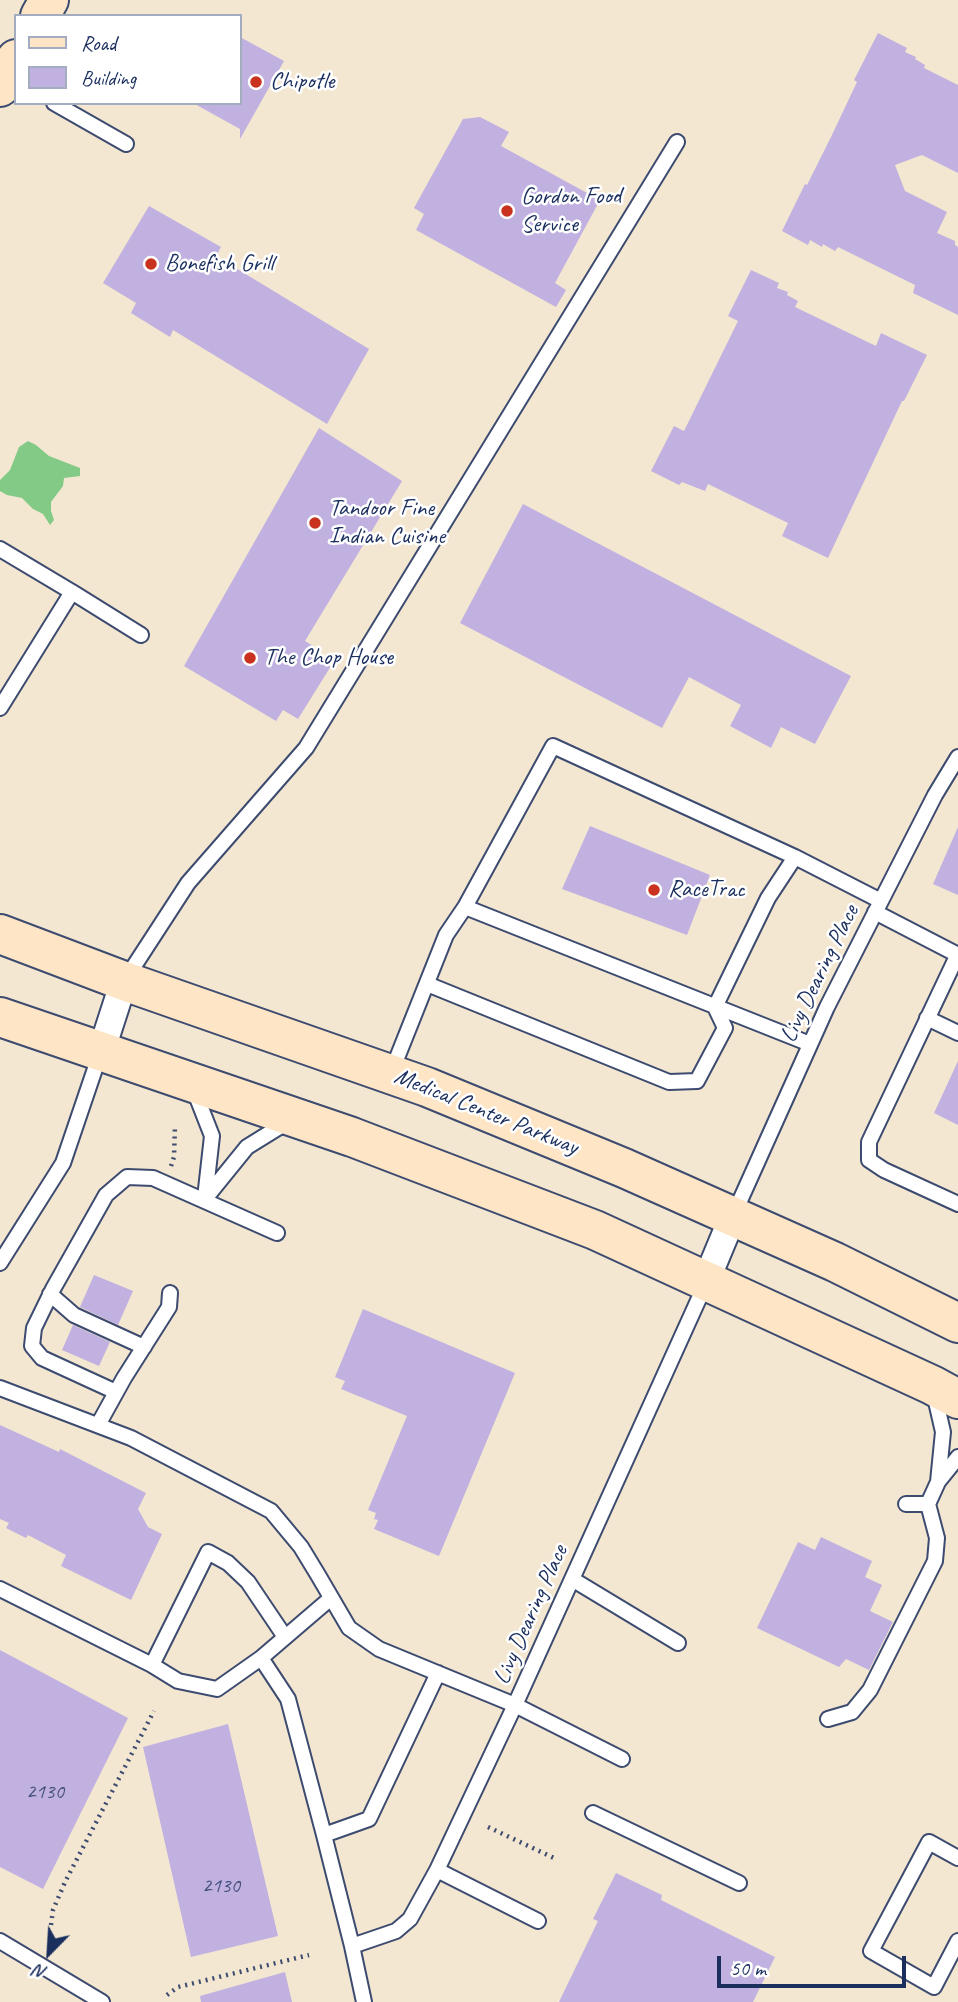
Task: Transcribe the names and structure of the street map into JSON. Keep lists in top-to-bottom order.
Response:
{
  "streets": {
    "main road": ["Medical Center Parkway"],
    "lane": ["Livy Dearing Place"]
  },
  "crossings": [
    ["Livy Dearing Place", "Medical Center Parkway"]
  ],
  "places": [
    "Chipotle",
    "Gordon Food Service",
    "Bonefish Grill",
    "Tandoor Fine Indian Cuisine",
    "The Chop House",
    "RaceTrac"
  ],
  "house_numbers": ["2130", "2130"],
  "legend": ["Road", "Building"],
  "scale_bar": "50 m",
  "north": "bottom left"
}
